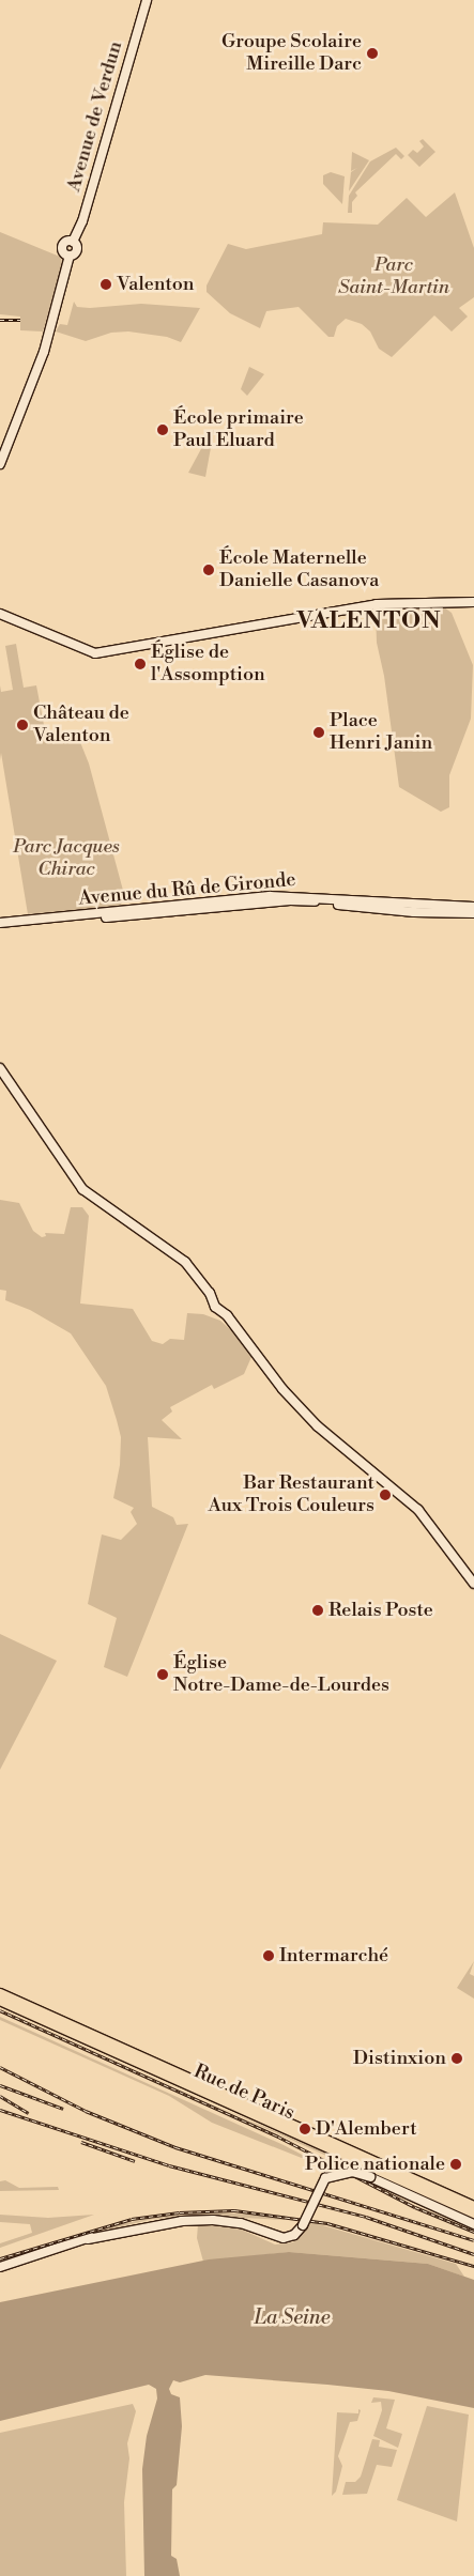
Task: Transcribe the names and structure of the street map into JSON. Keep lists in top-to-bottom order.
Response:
{
  "streets": {
    "main road": ["Rue de Paris"],
    "street": ["Avenue de Verdun", "Avenue du Rû de Gironde"]
  },
  "districts": ["VALENTON"],
  "water": ["La Seine"],
  "parks": ["Parc Saint-Martin", "Parc Jacques Chirac"],
  "places": [
    "Groupe Scolaire Mireille Darc",
    "Valenton",
    "École primaire Paul Eluard",
    "École Maternelle Danielle Casanova",
    "Église de l'Assomption",
    "Château de Valenton",
    "Place Henri Janin",
    "Bar Restaurant Aux Trois Couleurs",
    "Relais Poste",
    "Église Notre-Dame-de-Lourdes",
    "Intermarché",
    "Distinxion",
    "D'Alembert",
    "Police nationale"
  ]
}
